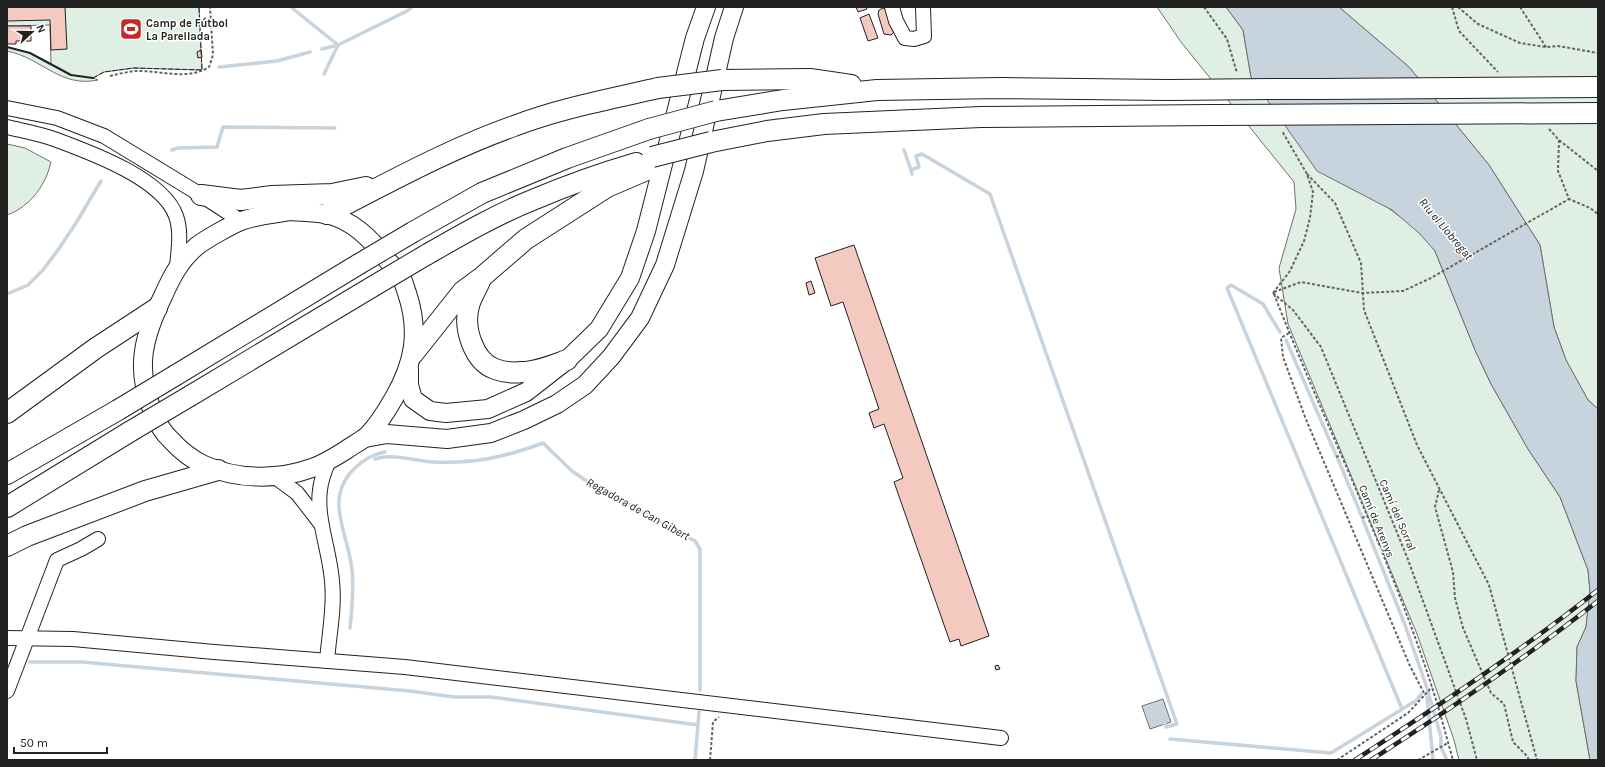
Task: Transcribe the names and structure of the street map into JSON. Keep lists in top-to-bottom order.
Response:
{
  "streets": {
    "path": ["Camí del Sorral", "Camí de Arenys"]
  },
  "crossings": [
    ["Camí del Sorral", "Camí de Arenys"]
  ],
  "water": ["Riu el Llobregat", "Regadora de Can Gibert"],
  "places": {
    "sports": ["Camp de Fútbol La Parellada"]
  },
  "scale_bar": "50 m",
  "north": "right"
}
